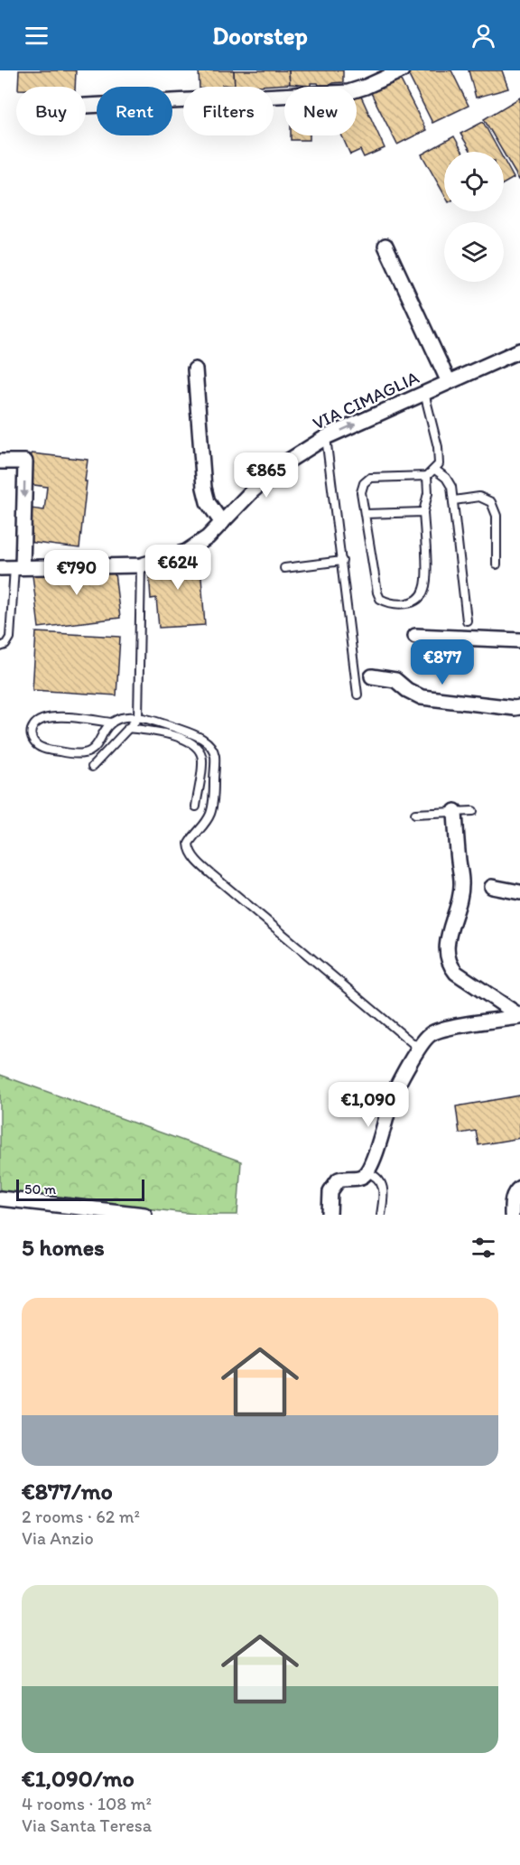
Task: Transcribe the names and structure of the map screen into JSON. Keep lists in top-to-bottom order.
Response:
{
  "streets": {
    "street": ["VIA CIMAGLIA"]
  },
  "scale_bar": "50 m",
  "page": {
    "header": "Doorstep",
    "chip": [
      "Buy",
      "Rent",
      "Filters",
      "New"
    ],
    "price": [
      "€865",
      "€624",
      "€790",
      "€877",
      "€1,090"
    ],
    "scale": "50 m",
    "heading": "5 homes",
    "list": [
      {
        "name": "€877/mo",
        "note": "2 rooms · 62 m² · Via Anzio"
      },
      {
        "name": "€1,090/mo",
        "note": "4 rooms · 108 m² · Via Santa Teresa"
      }
    ]
  }
}
